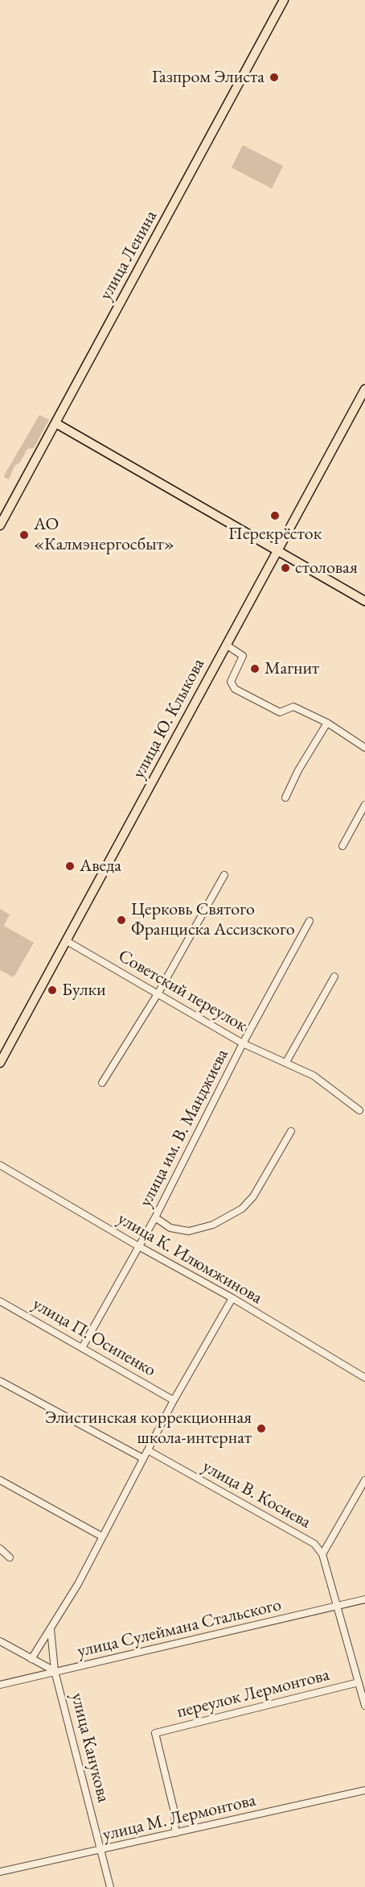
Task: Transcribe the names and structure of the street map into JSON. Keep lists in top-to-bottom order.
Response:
{
  "streets": {
    "main road": ["улица Ленина", "улица Ю. Клыкова"],
    "street": [
      "Советский переулок",
      "улица им. В. Манджиева",
      "улица К. Илюмжинова",
      "улица П. Осипенко",
      "улица В. Косиева",
      "улица Сулеймана Стальского",
      "переулок Лермонтова",
      "улица Канукова",
      "улица М. Лермонтова"
    ]
  },
  "crossings": [
    ["улица Ю. Клыкова", "Советский переулок"],
    ["Советский переулок", "улица им. В. Манджиева"],
    ["улица им. В. Манджиева", "улица К. Илюмжинова"],
    ["улица им. В. Манджиева", "улица П. Осипенко"],
    ["улица Сулеймана Стальского", "улица Канукова"],
    ["переулок Лермонтова", "улица М. Лермонтова"],
    ["улица Канукова", "улица М. Лермонтова"]
  ],
  "places": [
    "Газпром Элиста",
    "Перекрёсток",
    "АО «Калмэнергосбыт»",
    "столовая",
    "Магнит",
    "Аведа",
    "Церковь Святого Франциска Ассизского",
    "Булки",
    "Элистинская коррекционная школа-интернат"
  ]
}
